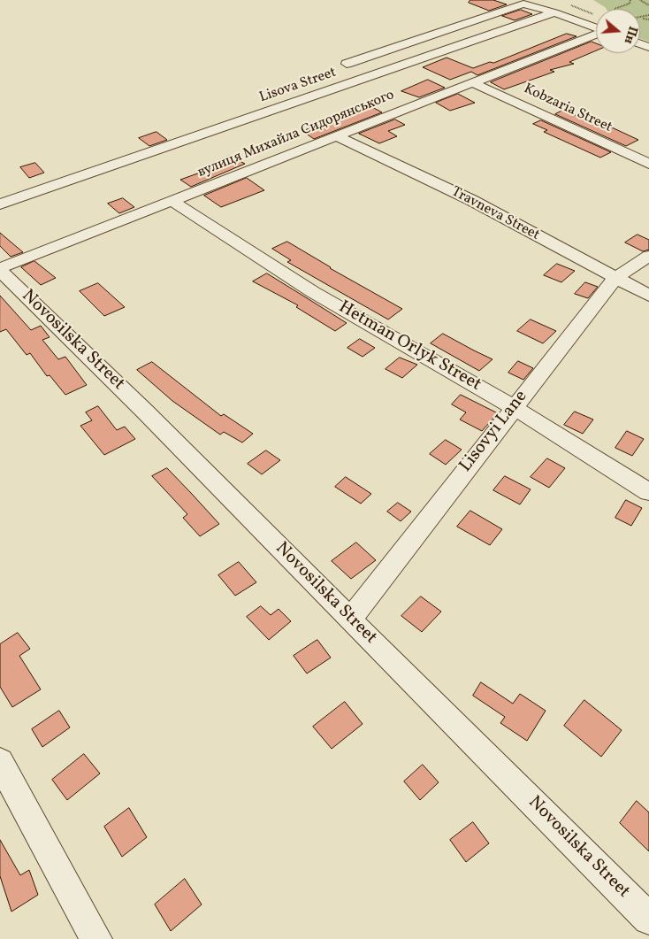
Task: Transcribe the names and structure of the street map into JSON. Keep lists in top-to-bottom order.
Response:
{
  "streets": {
    "street": [
      "Lisova Street",
      "Kobzaria Street",
      "вулиця Михайла Сидорянського",
      "Travneva Street",
      "Novosilska Street",
      "Hetman Orlyk Street",
      "Lisovyi Lane"
    ]
  },
  "crossings": [
    ["Kobzaria Street", "вулиця Михайла Сидорянського"],
    ["вулиця Михайла Сидорянського", "Travneva Street"],
    ["вулиця Михайла Сидорянського", "Novosilska Street"],
    ["вулиця Михайла Сидорянського", "Hetman Orlyk Street"],
    ["Travneva Street", "Lisovyi Lane"],
    ["Novosilska Street", "Lisovyi Lane"],
    ["Hetman Orlyk Street", "Lisovyi Lane"]
  ],
  "north": "right"
}
